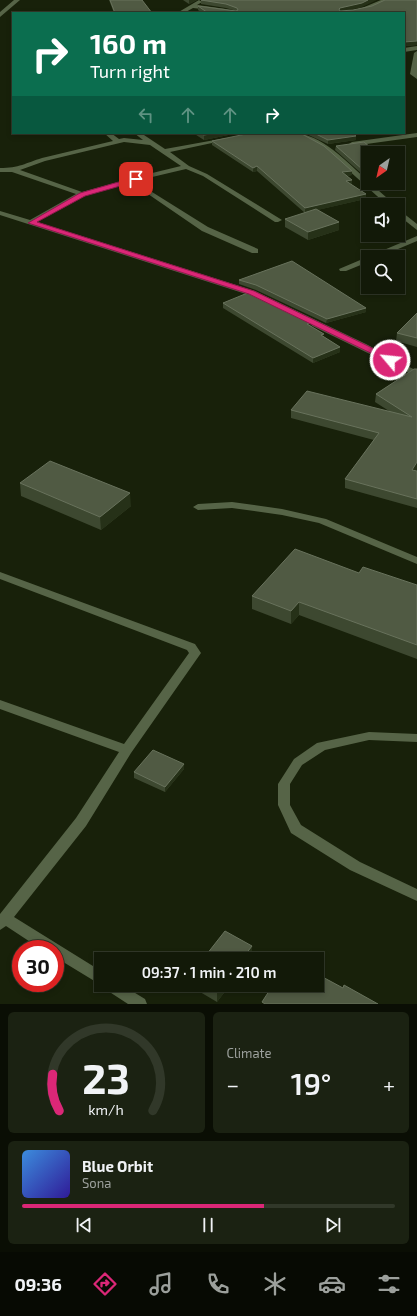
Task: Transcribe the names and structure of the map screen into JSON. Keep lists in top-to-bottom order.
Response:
{
  "north": "bottom left",
  "page": {
    "turn": ["160 m", "Turn right"],
    "limit": "30",
    "trip": "09:37 · 1 min · 210 m",
    "tile": "Climate",
    "heat": ["−", "19°", "+"],
    "song": ["Blue Orbit", "Sona"],
    "tabs": "09:36",
    "gauge": ["23", "km/h"]
  }
}
